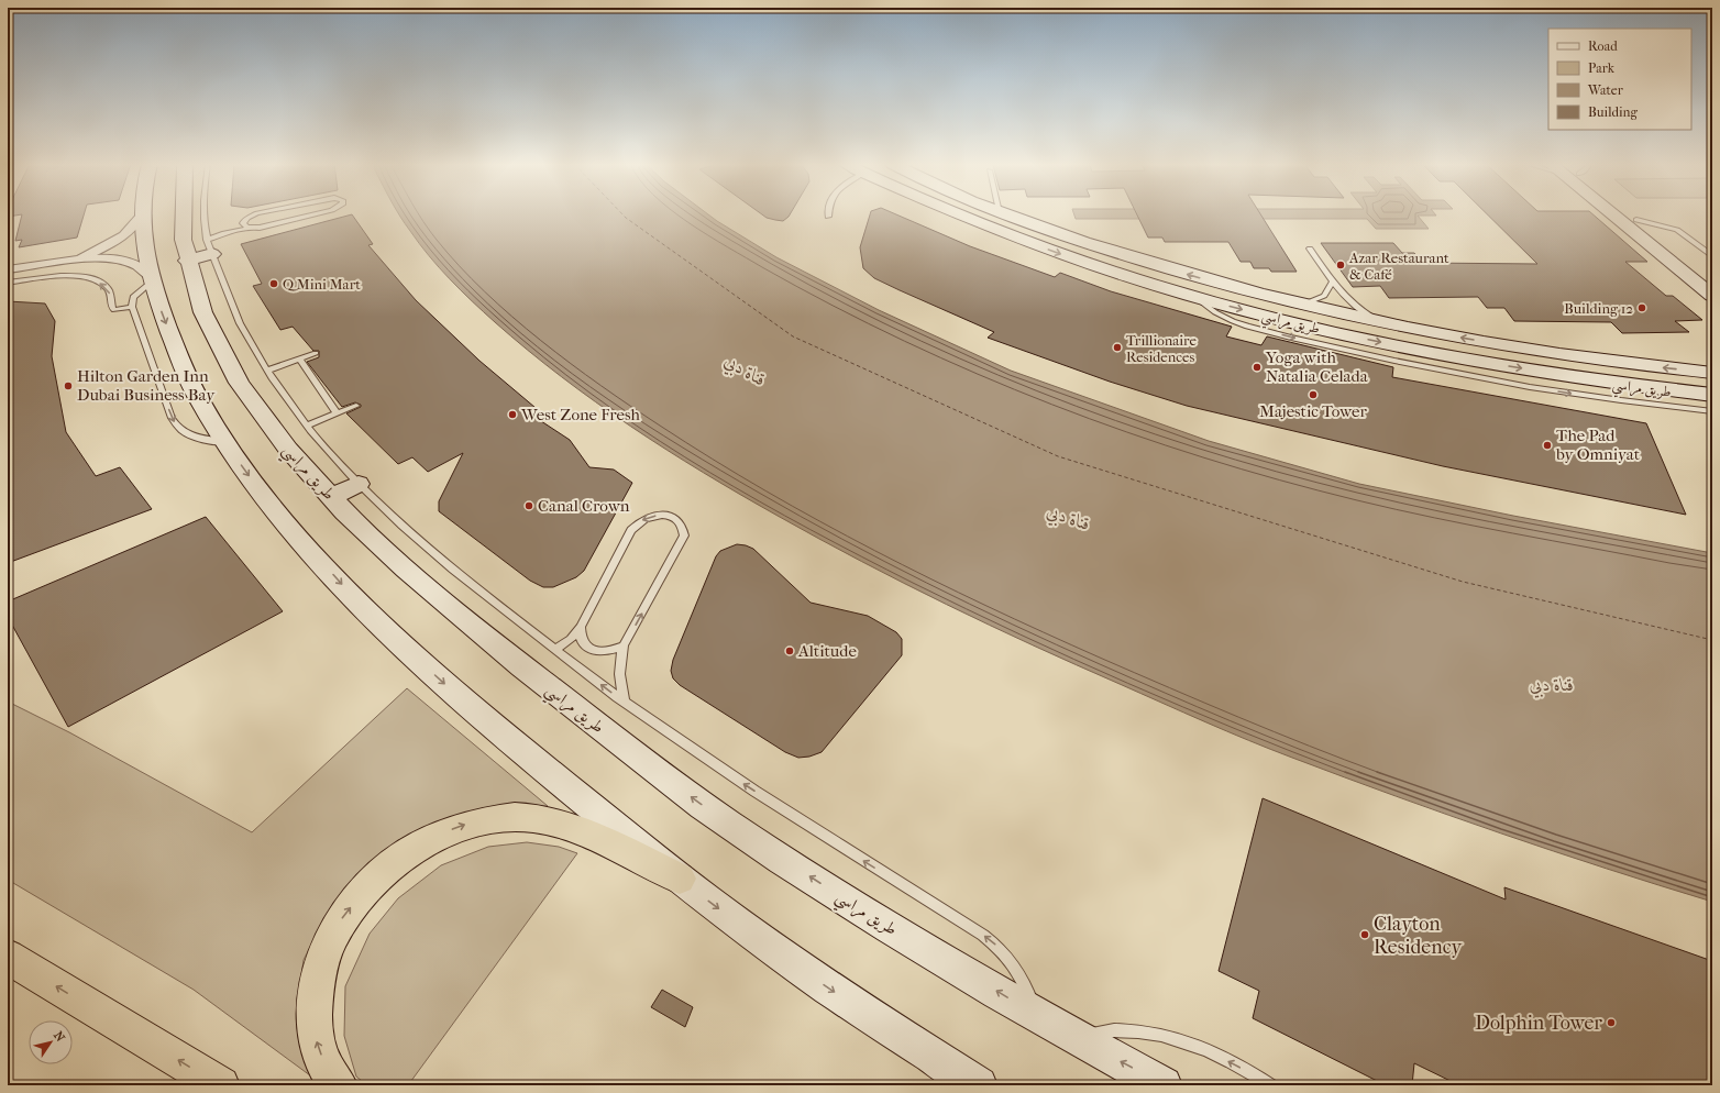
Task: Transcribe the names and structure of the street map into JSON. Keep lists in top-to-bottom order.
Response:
{
  "streets": {
    "street": ["طريق مراسي"]
  },
  "water": ["قناة دبي"],
  "places": [
    "Azar Restaurant & Café",
    "Q Mini Mart",
    "Building 12",
    "Trillionaire Residences",
    "Yoga with Natalia Celada",
    "Hilton Garden Inn Dubai Business Bay",
    "Majestic Tower",
    "West Zone Fresh",
    "The Pad by Omniyat",
    "Canal Crown",
    "Altitude",
    "Clayton Residency",
    "Dolphin Tower"
  ],
  "legend": [
    "Road",
    "Park",
    "Water",
    "Building"
  ],
  "north": "top right"
}
